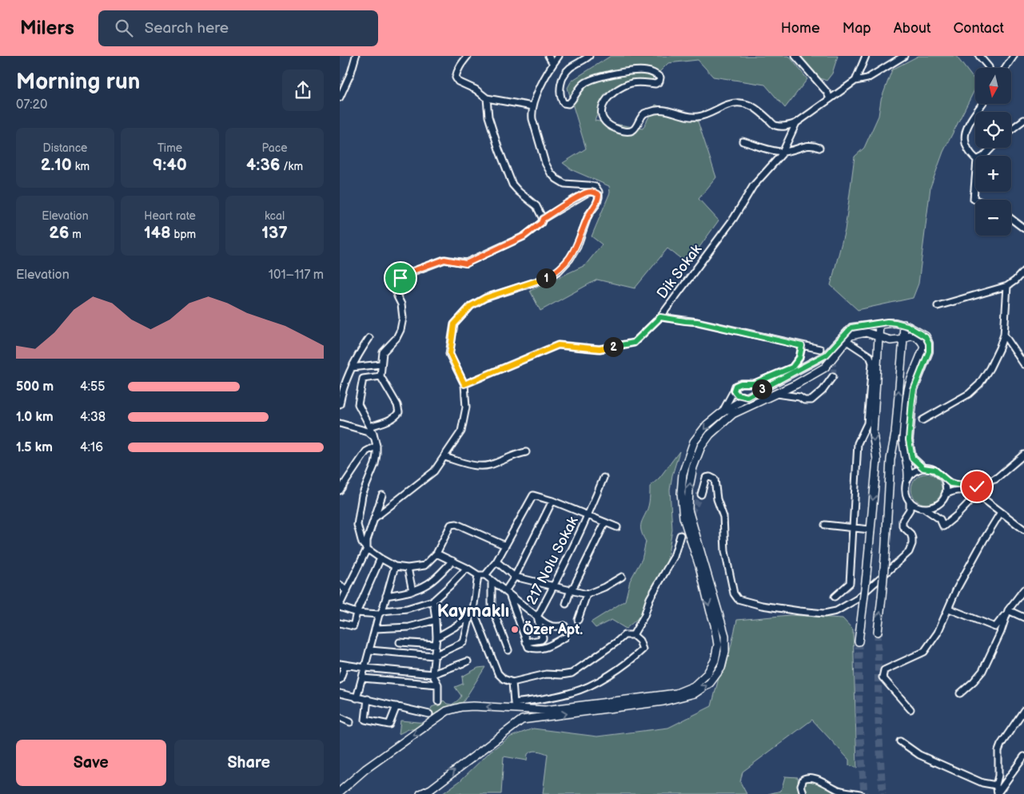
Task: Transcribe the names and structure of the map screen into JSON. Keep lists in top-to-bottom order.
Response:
{
  "streets": {
    "street": ["Dik Sokak", "217 Nolu Sokak"]
  },
  "districts": ["Kaymaklı"],
  "places": ["Özer Apt."],
  "north": "bottom",
  "page": {
    "header": "Milers",
    "search": "Search here",
    "nav": [
      "Home",
      "Map",
      "About",
      "Contact"
    ],
    "heading": ["Morning run", "07:20"],
    "map_buttons": ["+", "−"],
    "stats": [
      ["Distance", "2.10 km"],
      ["Time", "9:40"],
      ["Pace", "4:36 /km"],
      ["Elevation", "26 m"],
      ["Heart rate", "148 bpm"],
      ["kcal", "137"]
    ],
    "chart": ["Elevation", "101–117 m"],
    "pins": ["1", "2", "3"],
    "list": [
      {
        "name": "500 m",
        "note": "4:55"
      },
      {
        "name": "1.0 km",
        "note": "4:38"
      },
      {
        "name": "1.5 km",
        "note": "4:16"
      }
    ],
    "buttons": ["Save", "Share"]
  }
}
